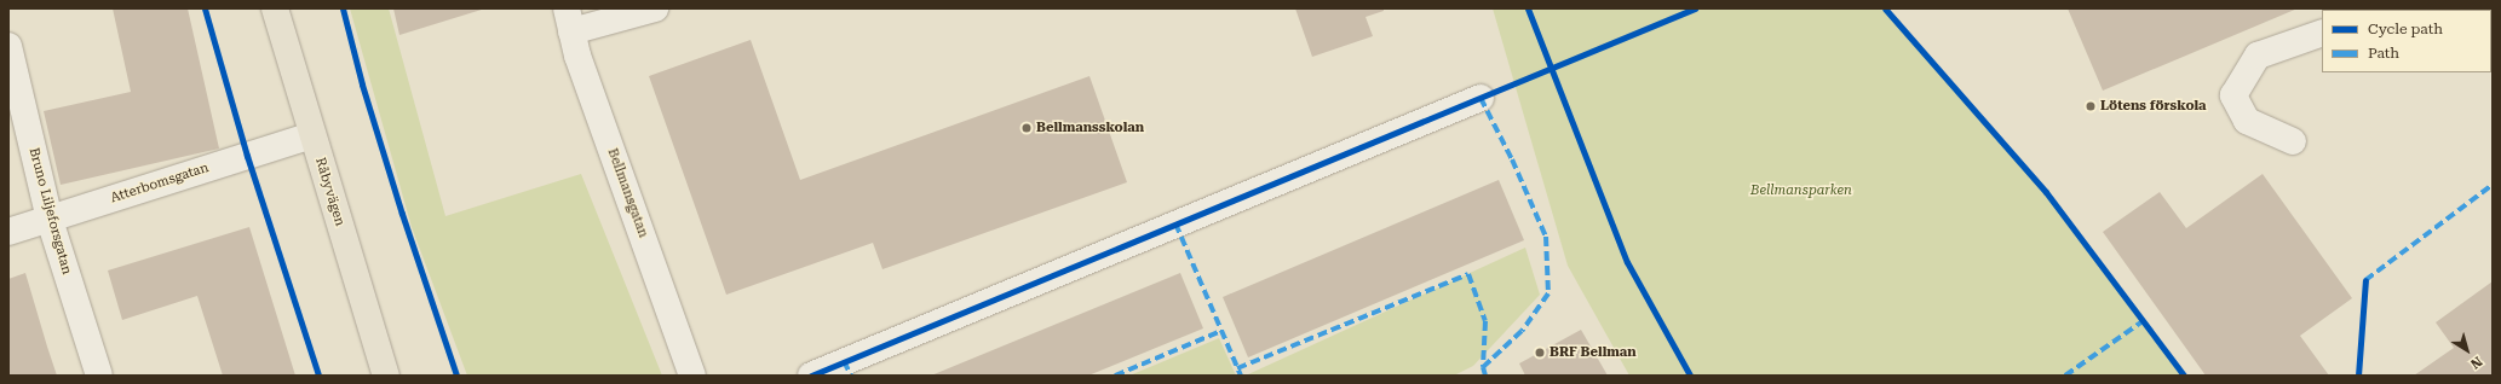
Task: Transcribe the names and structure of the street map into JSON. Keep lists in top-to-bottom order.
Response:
{
  "streets": {
    "main road": ["Råbyvägen"],
    "street": ["Atterbomsgatan", "Bellmansgatan", "Bruno Liljeforsgatan"]
  },
  "crossings": [
    ["Atterbomsgatan", "Råbyvägen"],
    ["Atterbomsgatan", "Bruno Liljeforsgatan"]
  ],
  "parks": ["Bellmansparken"],
  "places": ["Lötens förskola", "Bellmansskolan", "BRF Bellman"],
  "legend": ["Cycle path", "Path"],
  "north": "bottom right"
}
